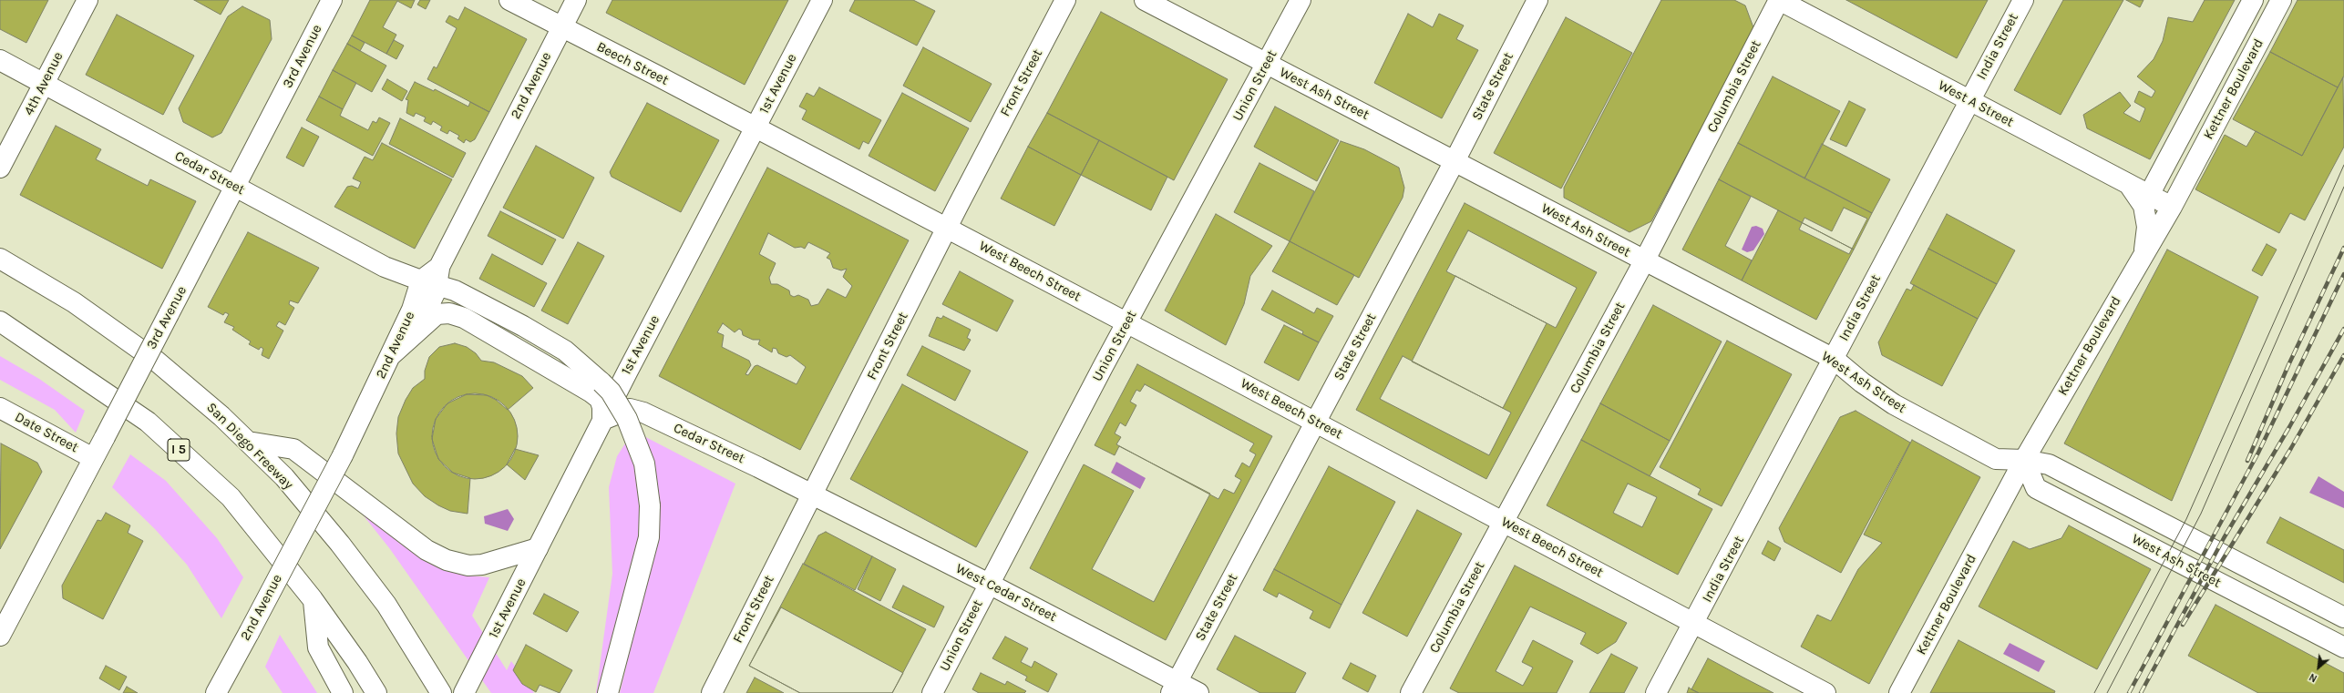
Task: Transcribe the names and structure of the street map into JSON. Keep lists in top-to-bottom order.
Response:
{
  "streets": {
    "main road": [
      "India Street",
      "3rd Avenue",
      "Beech Street",
      "Front Street",
      "4th Avenue",
      "1st Avenue",
      "2nd Avenue",
      "Union Street",
      "State Street",
      "Columbia Street",
      "Kettner Boulevard",
      "West Ash Street",
      "West A Street",
      "Cedar Street",
      "West Beech Street",
      "Date Street",
      "San Diego Freeway",
      "I 5",
      "West Cedar Street"
    ]
  },
  "crossings": [
    ["India Street", "West Ash Street"],
    ["India Street", "West A Street"],
    ["India Street", "West Beech Street"],
    ["3rd Avenue", "Cedar Street"],
    ["3rd Avenue", "Date Street"],
    ["Beech Street", "1st Avenue"],
    ["Beech Street", "2nd Avenue"],
    ["Beech Street", "West Beech Street"],
    ["Front Street", "Cedar Street"],
    ["Front Street", "West Beech Street"],
    ["Front Street", "West Cedar Street"],
    ["4th Avenue", "Cedar Street"],
    ["1st Avenue", "Cedar Street"],
    ["1st Avenue", "West Beech Street"],
    ["2nd Avenue", "Cedar Street"],
    ["Union Street", "West Ash Street"],
    ["Union Street", "West Beech Street"],
    ["Union Street", "West Cedar Street"],
    ["State Street", "West Ash Street"],
    ["State Street", "West Beech Street"],
    ["State Street", "West Cedar Street"],
    ["Columbia Street", "West Ash Street"],
    ["Columbia Street", "West A Street"],
    ["Columbia Street", "West Beech Street"],
    ["Kettner Boulevard", "West Ash Street"],
    ["Kettner Boulevard", "West A Street"],
    ["Cedar Street", "West Cedar Street"]
  ],
  "north": "bottom left"
}
